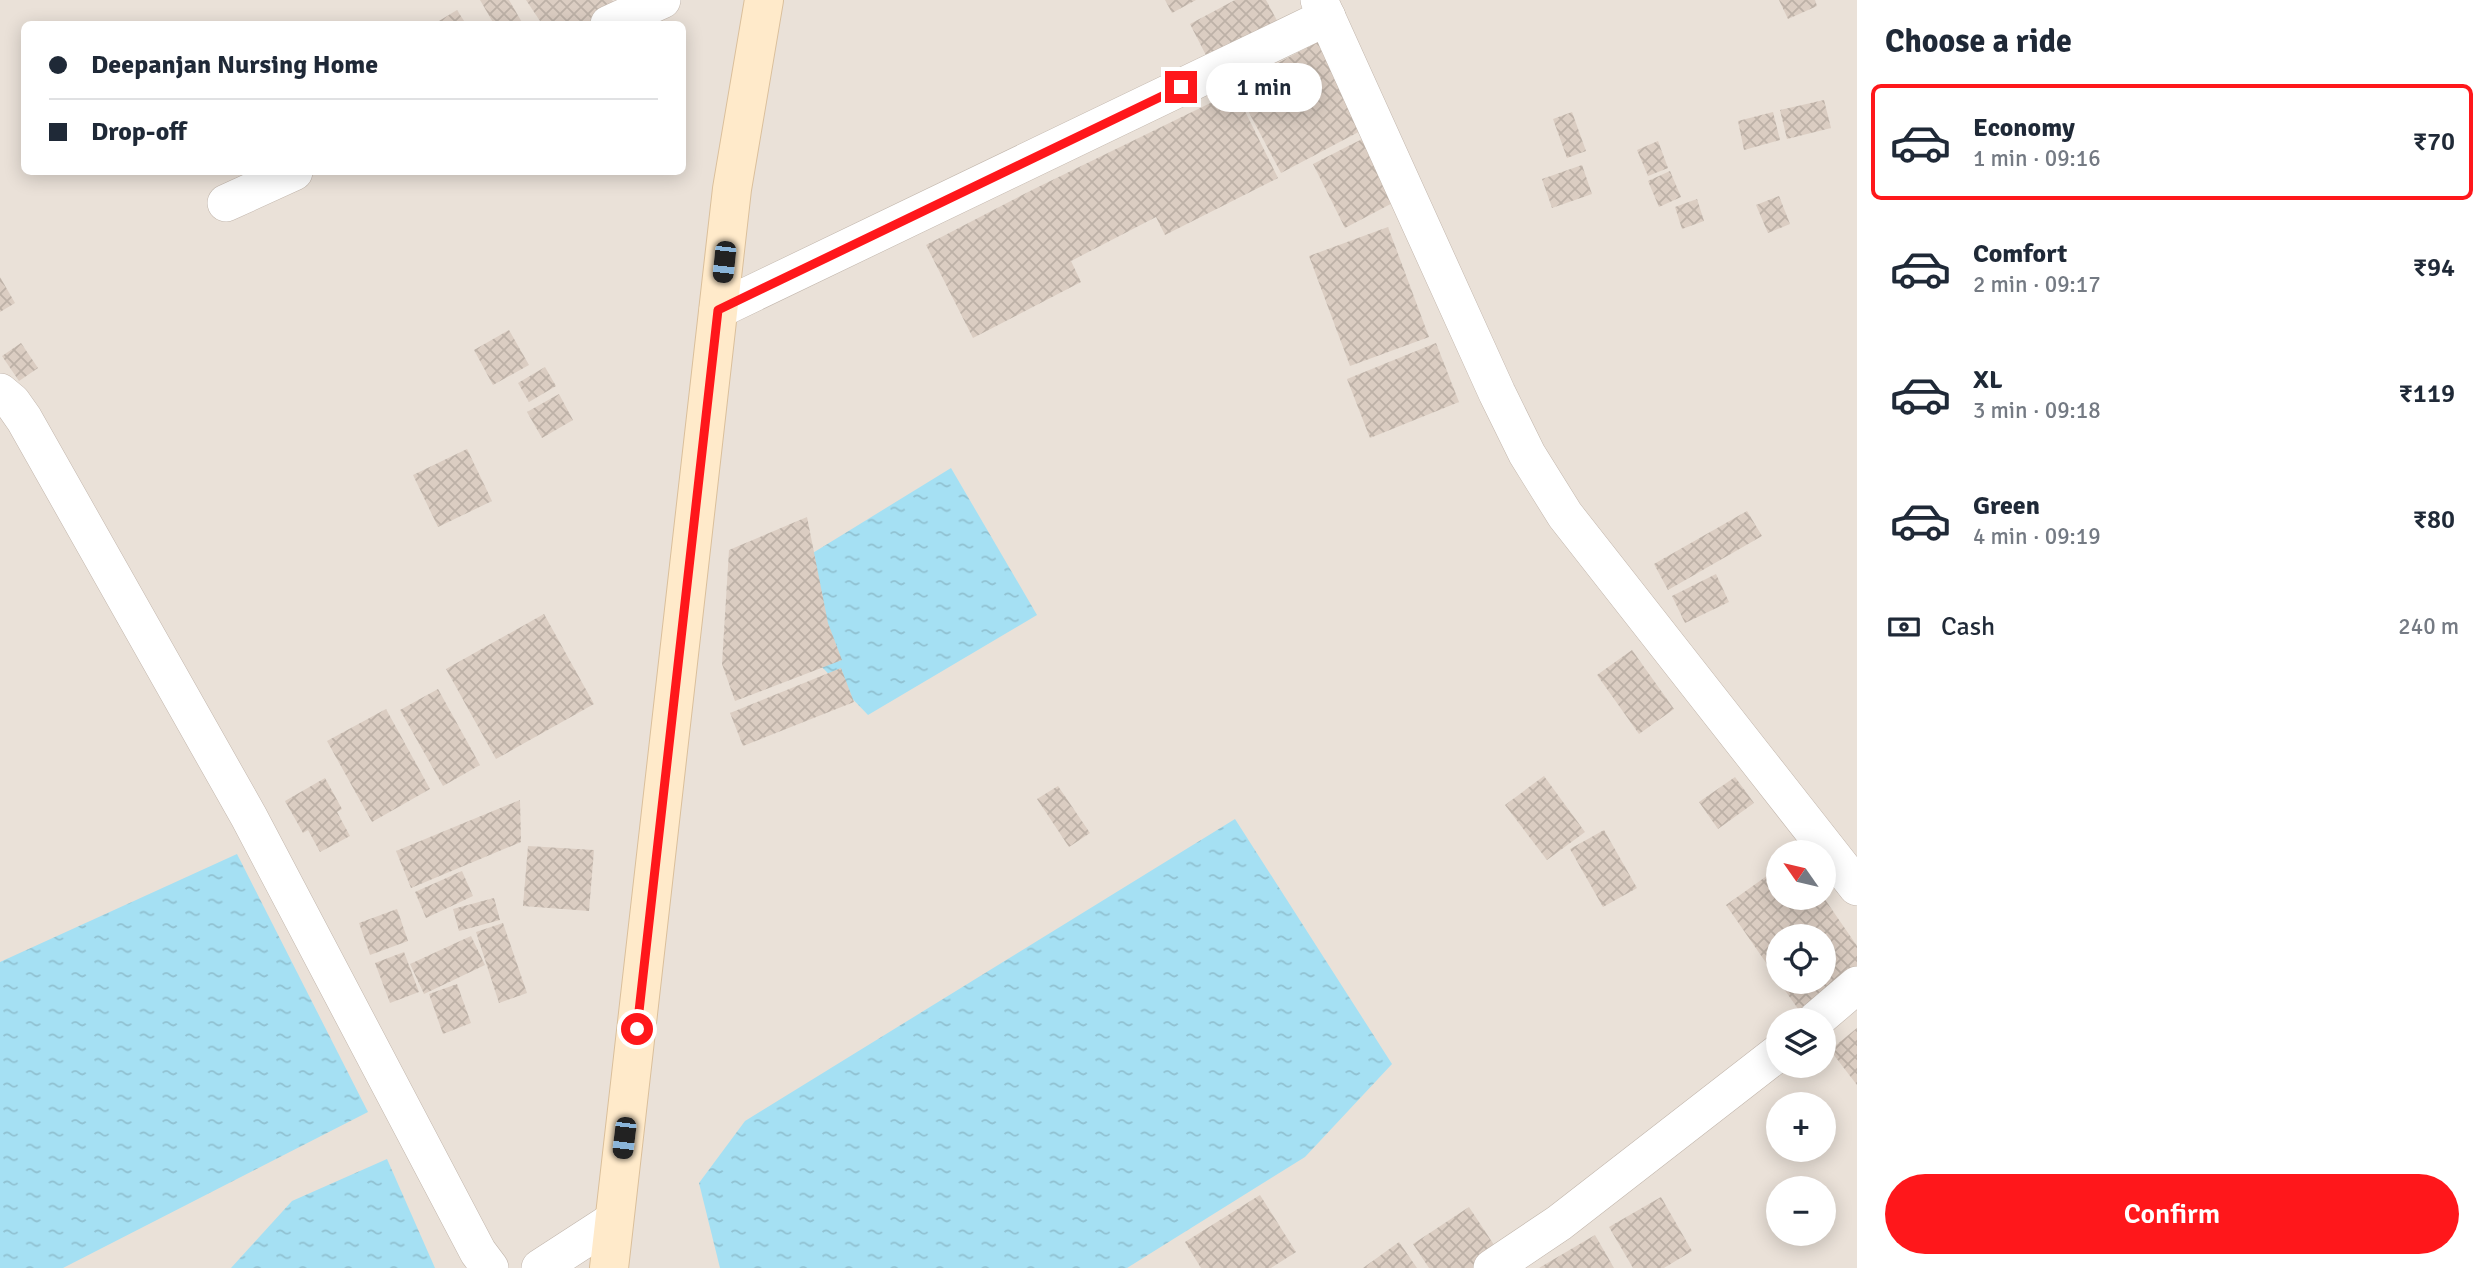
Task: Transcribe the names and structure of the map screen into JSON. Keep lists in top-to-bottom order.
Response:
{
  "north": "top left",
  "page": {
    "heading": "Choose a ride",
    "banner": ["Deepanjan Nursing Home", "Drop-off"],
    "bubble": "1 min",
    "list": [
      {
        "name": "Economy",
        "note": "1 min · 09:16",
        "value": "₹70"
      },
      {
        "name": "Comfort",
        "note": "2 min · 09:17",
        "value": "₹94"
      },
      {
        "name": "XL",
        "note": "3 min · 09:18",
        "value": "₹119"
      },
      {
        "name": "Green",
        "note": "4 min · 09:19",
        "value": "₹80"
      }
    ],
    "pay": ["Cash", "240 m"],
    "map_buttons": ["+", "−"],
    "buttons": "Confirm"
  }
}
